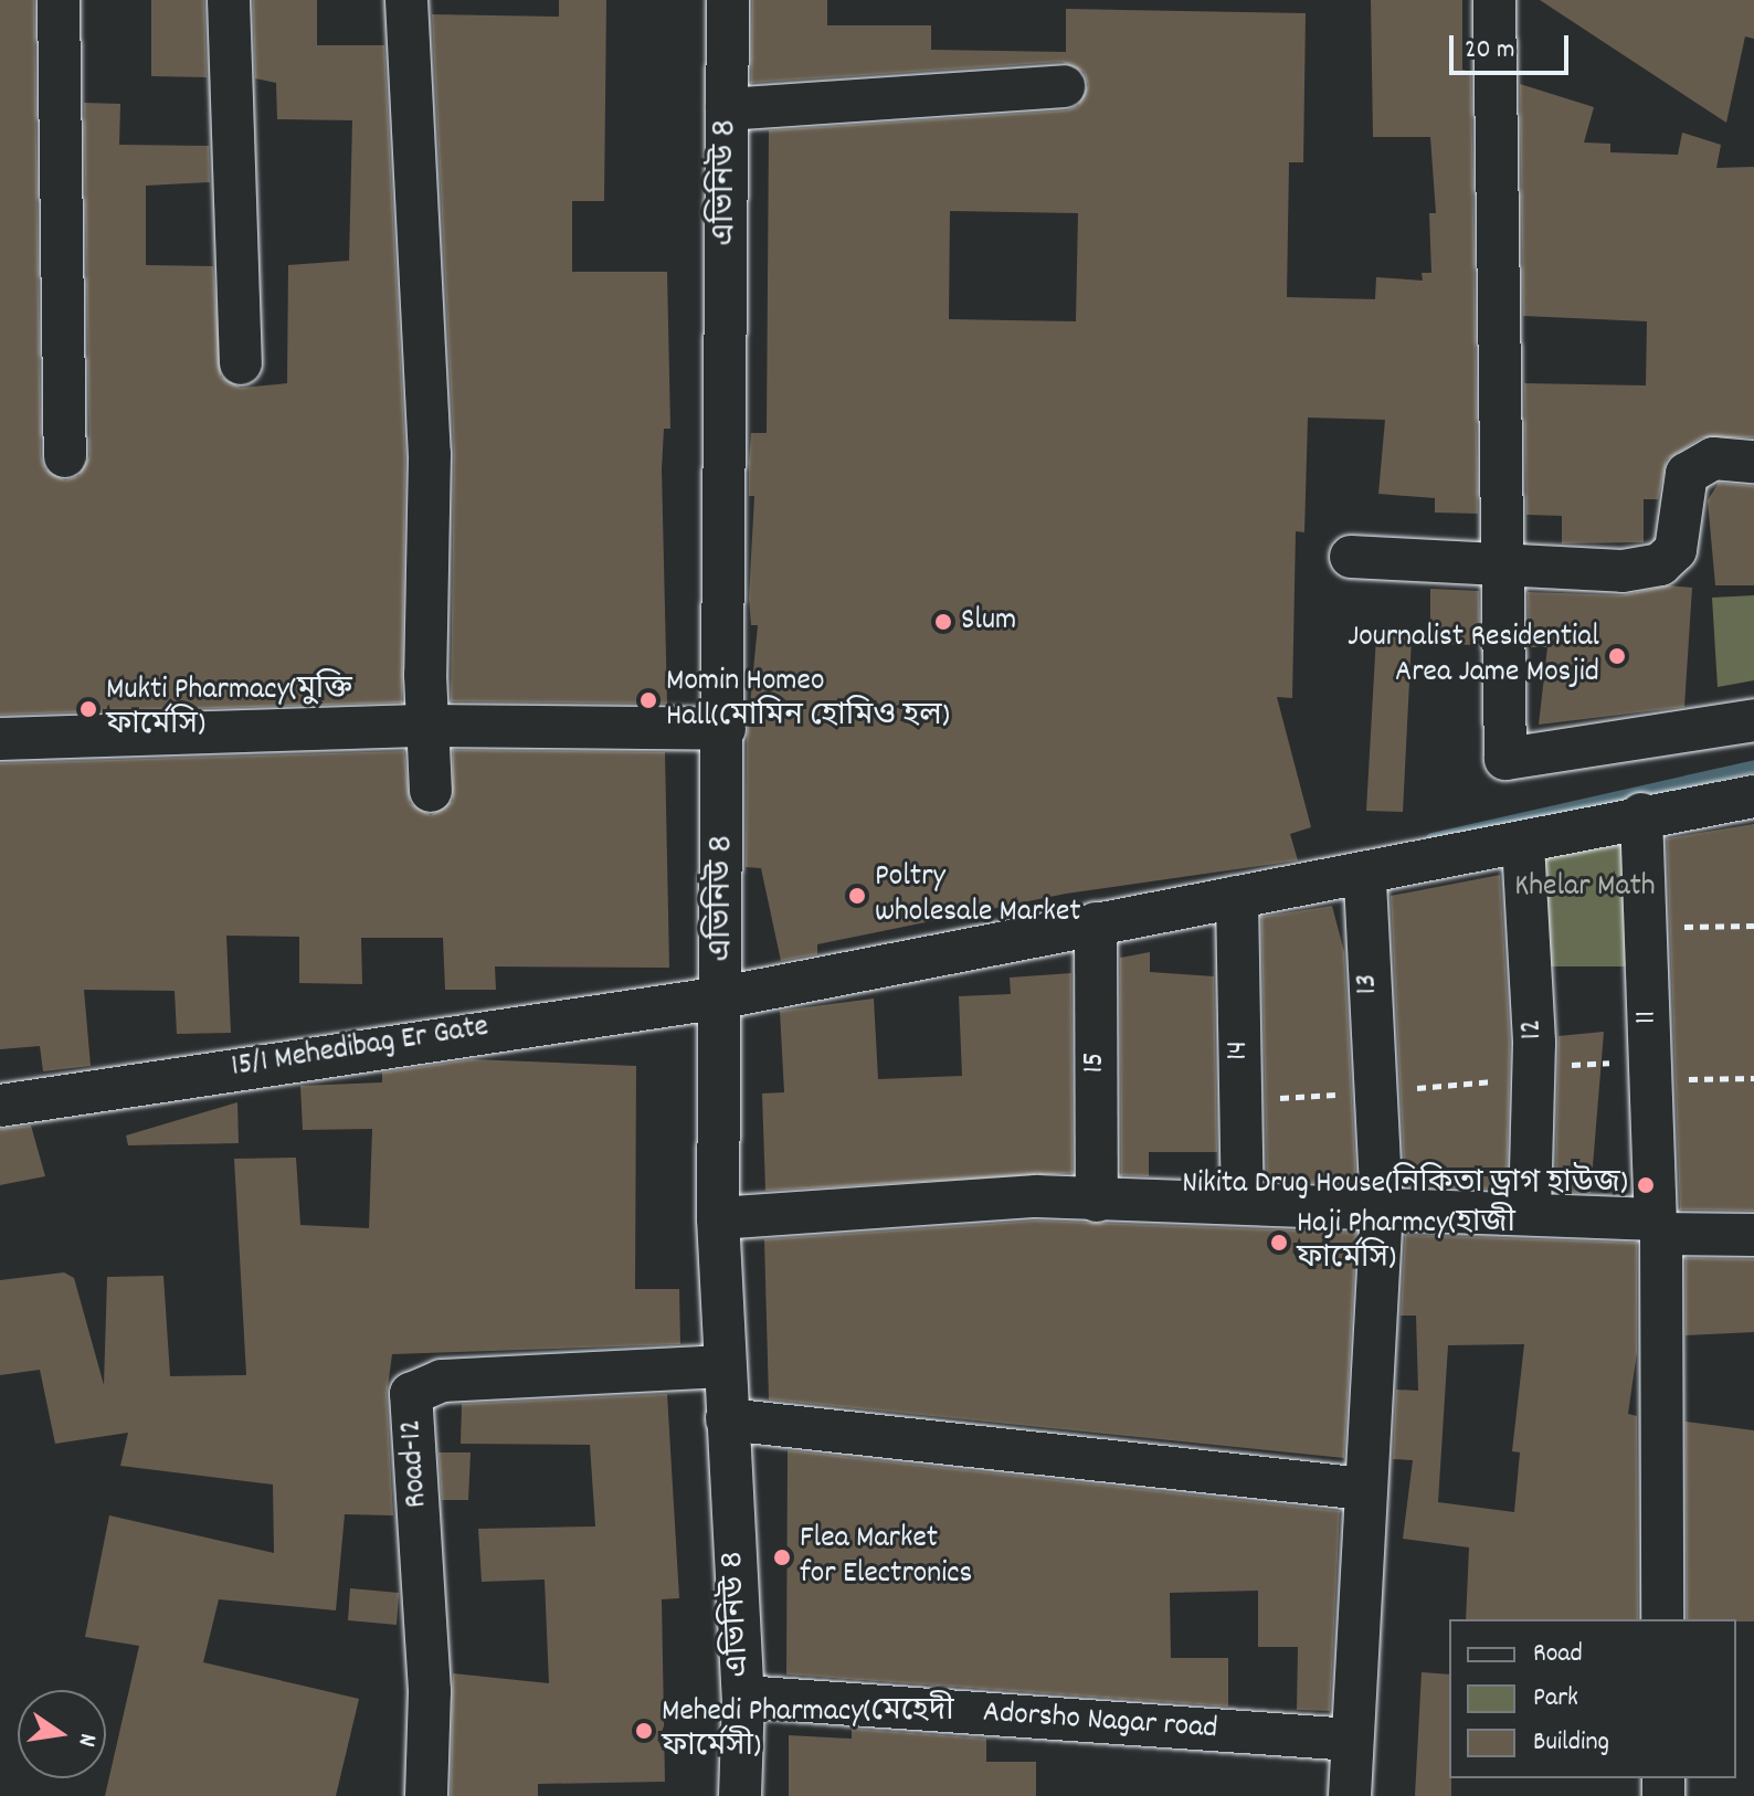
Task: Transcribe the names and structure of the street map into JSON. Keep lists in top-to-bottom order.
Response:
{
  "streets": {
    "street": [
      "এভিনিউ ৪",
      "13",
      "11",
      "12",
      "15/1 Mehedibag Er Gate",
      "14",
      "15",
      "Road-12",
      "Adorsho Nagar road"
    ]
  },
  "crossings": [
    ["এভিনিউ ৪", "15/1 Mehedibag Er Gate"],
    ["এভিনিউ ৪", "Road-12"],
    ["এভিনিউ ৪", "Adorsho Nagar road"],
    ["13", "15/1 Mehedibag Er Gate"],
    ["13", "Adorsho Nagar road"],
    ["11", "15/1 Mehedibag Er Gate"],
    ["12", "15/1 Mehedibag Er Gate"],
    ["15/1 Mehedibag Er Gate", "14"],
    ["15/1 Mehedibag Er Gate", "15"]
  ],
  "parks": ["Khelar Math"],
  "places": [
    "Slum",
    "Journalist Residential Area Jame Mosjid",
    "Momin Homeo Hall(মোমিন হোমিও হল)",
    "Mukti Pharmacy(মুক্তি ফার্মেসি)",
    "Poltry wholesale Market",
    "Nikita Drug House(নিকিতা ড্রাগ হাউজ)",
    "Haji Pharmcy(হাজী ফার্মেসি)",
    "Flea Market for Electronics",
    "Mehedi Pharmacy(মেহেদী ফার্মেসী)"
  ],
  "legend": ["Road", "Park", "Building"],
  "scale_bar": "20 m",
  "north": "right"
}
